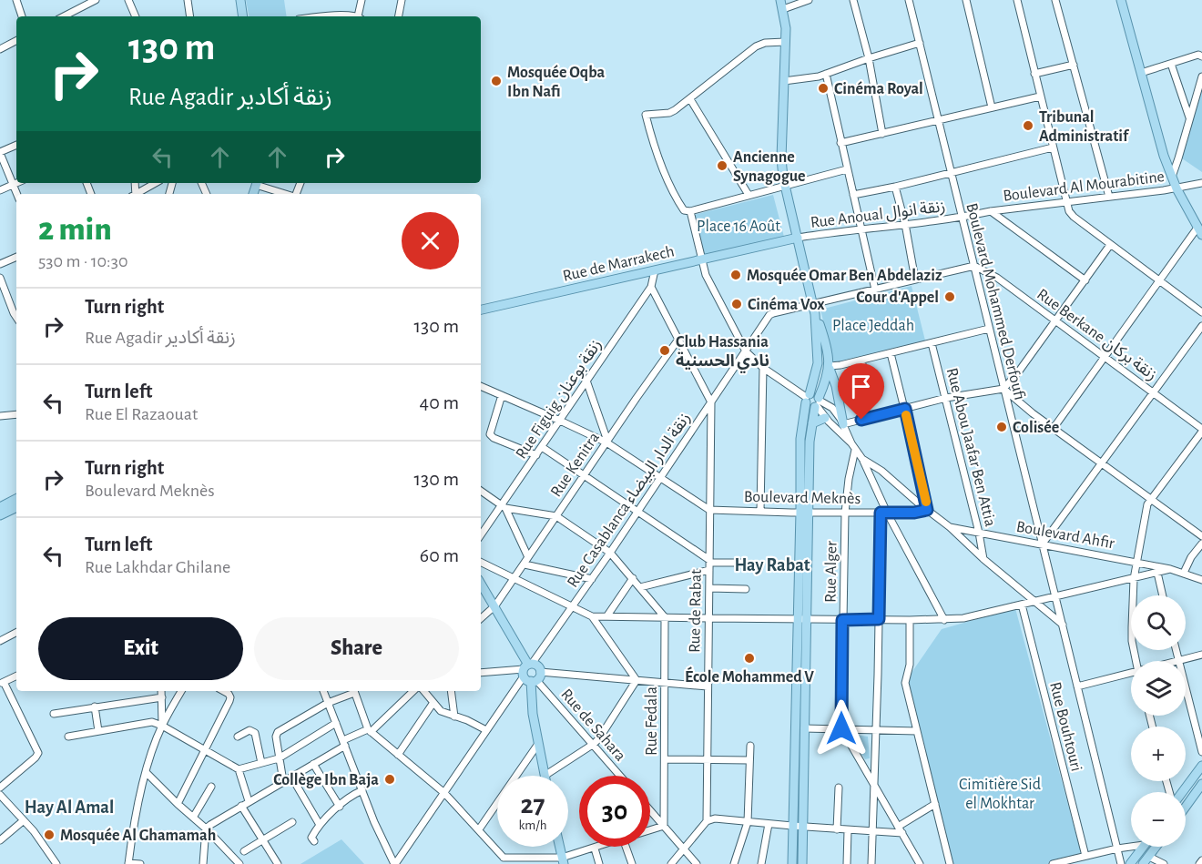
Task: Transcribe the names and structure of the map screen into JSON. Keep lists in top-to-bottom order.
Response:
{
  "streets": {
    "main road": ["Rue de Marrakech"],
    "street": [
      "Boulevard Al Mourabitine",
      "Rue Anoual زنقة انوال",
      "Boulevard Mohammed Derfoufi",
      "Rue Berkane زنقة بركان",
      "Rue Figuig زنقة بوعنان",
      "Rue Abou Jaafar Ben Attia",
      "Rue Kenitra",
      "Boulevard Meknès",
      "Rue Casablanca زنقة الدار البيضاء",
      "Boulevard Ahfir",
      "Rue Alger",
      "Rue de Rabat",
      "Rue Fedala",
      "Rue de Sahara",
      "Rue Bouhtouri"
    ]
  },
  "crossings": [
    ["Boulevard Al Mourabitine", "Rue Anoual زنقة انوال"],
    ["Boulevard Al Mourabitine", "Boulevard Mohammed Derfoufi"],
    ["Rue Anoual زنقة انوال", "Rue de Marrakech"],
    ["Rue Anoual زنقة انوال", "Boulevard Mohammed Derfoufi"],
    ["Rue de Marrakech", "Rue Figuig زنقة بوعنان"],
    ["Boulevard Mohammed Derfoufi", "Rue Berkane زنقة بركان"],
    ["Boulevard Mohammed Derfoufi", "Rue Casablanca زنقة الدار البيضاء"],
    ["Boulevard Mohammed Derfoufi", "Boulevard Ahfir"],
    ["Rue Berkane زنقة بركان", "Rue Casablanca زنقة الدار البيضاء"],
    ["Rue Abou Jaafar Ben Attia", "Boulevard Ahfir"],
    ["Boulevard Meknès", "Boulevard Ahfir"],
    ["Boulevard Meknès", "Rue Alger"],
    ["Boulevard Meknès", "Rue de Rabat"],
    ["Rue Casablanca زنقة الدار البيضاء", "Rue de Rabat"],
    ["Rue Casablanca زنقة الدار البيضاء", "Rue de Sahara"]
  ],
  "districts": ["Hay Rabat", "Hay Al Amal"],
  "parks": ["Place 16 Août", "Place Jeddah", "Cimitière Sid el Mokhtar"],
  "places": [
    "Mosquée Oqba Ibn Nafi",
    "Cinéma Royal",
    "Tribunal Administratif",
    "Ancienne Synagogue",
    "Mosquée Omar Ben Abdelaziz",
    "Cour d'Appel",
    "Cinéma Vox",
    "Club Hassania نادي الحسنية",
    "Colisée",
    "École Mohammed V",
    "Collège Ibn Baja",
    "Mosquée Al Ghamamah"
  ],
  "page": {
    "turn": ["130 m", "Rue Agadir زنقة أكادير"],
    "heading": ["2 min", "530 m · 10:30"],
    "list": [
      {
        "name": "Turn right",
        "note": "Rue Agadir زنقة أكادير",
        "value": "130 m"
      },
      {
        "name": "Turn left",
        "note": "Rue El Razaouat",
        "value": "40 m"
      },
      {
        "name": "Turn right",
        "note": "Boulevard Meknès",
        "value": "130 m"
      },
      {
        "name": "Turn left",
        "note": "Rue Lakhdar Ghilane",
        "value": "60 m"
      }
    ],
    "map_buttons": ["+", "−"],
    "buttons": ["Exit", "Share"],
    "speed": "27 km/h",
    "limit": "30"
  }
}
